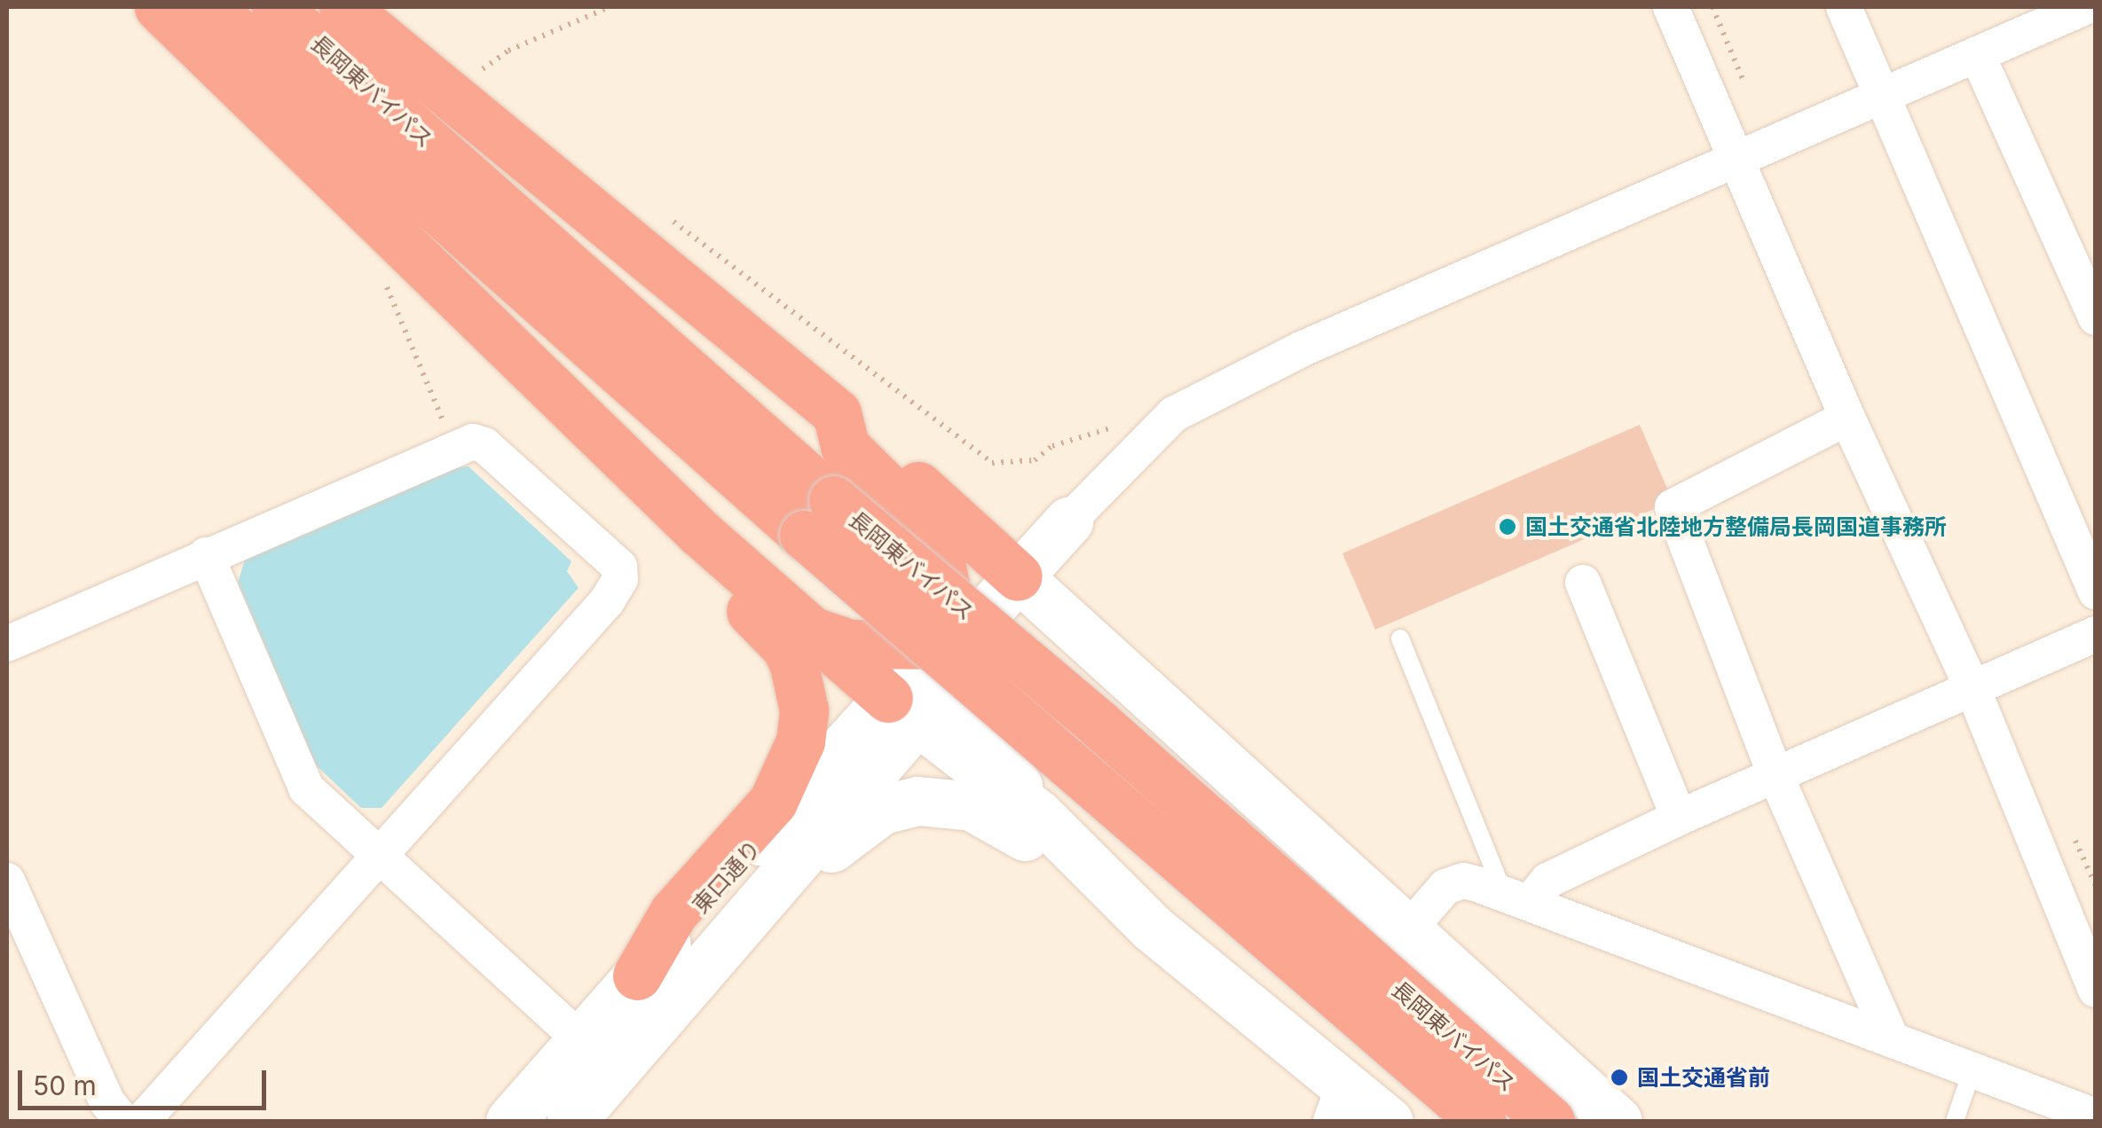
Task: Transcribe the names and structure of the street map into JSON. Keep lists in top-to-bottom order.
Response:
{
  "streets": {
    "highway": ["長岡東バイパス"],
    "street": ["東口通り"]
  },
  "places": ["国土交通省北陸地方整備局長岡国道事務所", "国土交通省前"],
  "scale_bar": "50 m"
}
